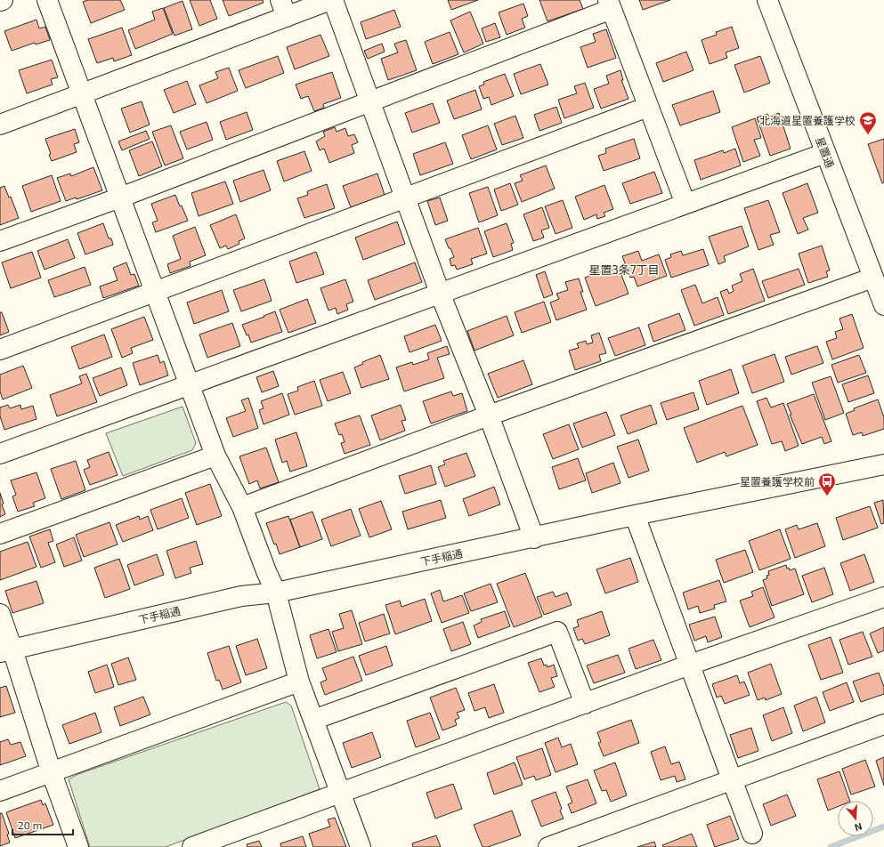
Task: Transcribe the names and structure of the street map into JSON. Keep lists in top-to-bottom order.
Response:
{
  "streets": {
    "street": ["星置通", "下手稲通"]
  },
  "districts": ["星置3条7丁目"],
  "places": {
    "school or university": ["北海道星置養護学校"],
    "bus stop": ["星置養護学校前"]
  },
  "scale_bar": "20 m",
  "north": "bottom"
}
